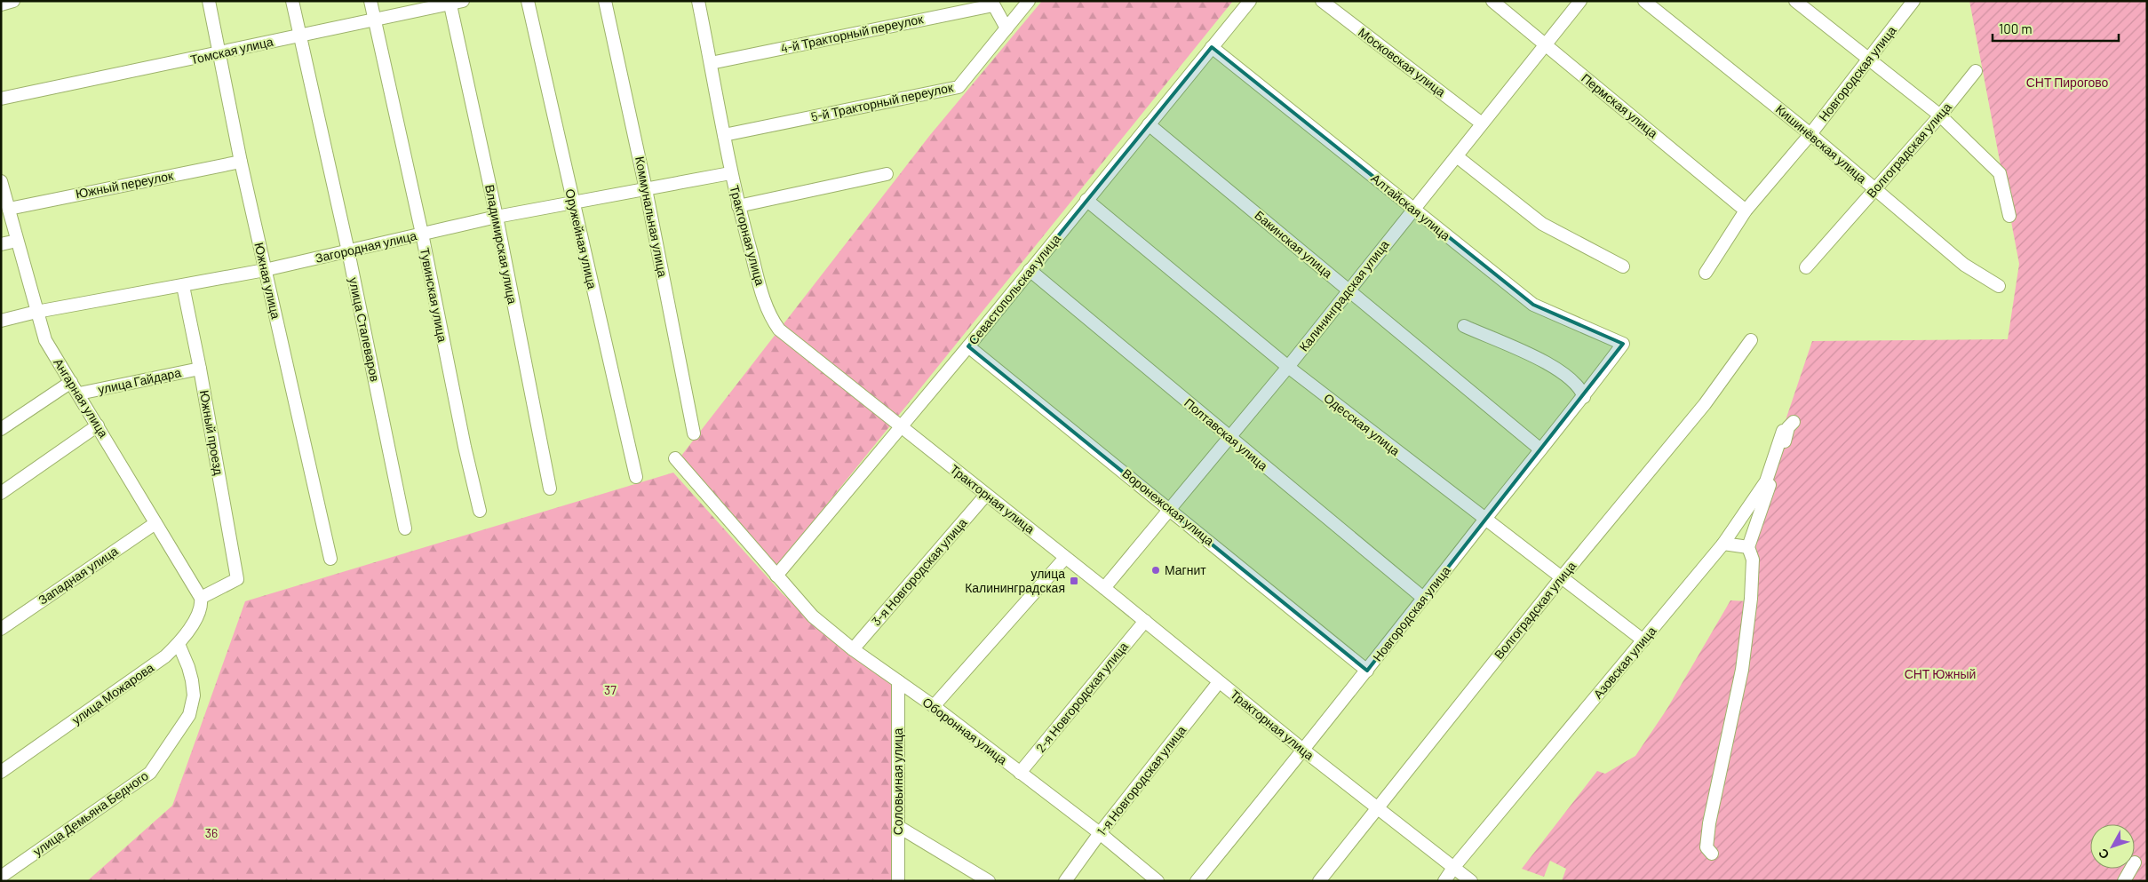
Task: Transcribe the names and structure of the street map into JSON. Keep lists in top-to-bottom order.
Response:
{
  "streets": {
    "street": [
      "4-й Тракторный переулок",
      "Томская улица",
      "Московская улица",
      "Новгородская улица",
      "5-й Тракторный переулок",
      "Пермская улица",
      "Кишинёвская улица",
      "Волгоградская улица",
      "Южный переулок",
      "Алтайская улица",
      "Коммунальная улица",
      "Тракторная улица",
      "Оружейная улица",
      "Владимирская улица",
      "Бакинская улица",
      "Загородная улица",
      "Южная улица",
      "Севастопольская улица",
      "Тувинская улица",
      "Калининградская улица",
      "улица Сталеваров",
      "улица Гайдара",
      "Ангарная улица",
      "Одесская улица",
      "Южный проезд",
      "Полтавская улица",
      "Воронежская улица",
      "3-я Новгородская улица",
      "Западная улица",
      "Азовская улица",
      "улица Можарова",
      "2-я Новгородская улица",
      "Оборонная улица",
      "1-я Новгородская улица",
      "Соловьиная улица",
      "улица Демьяна Бедного"
    ]
  },
  "crossings": [
    ["4-й Тракторный переулок", "Тракторная улица"],
    ["Томская улица", "Владимирская улица"],
    ["Томская улица", "Южная улица"],
    ["Томская улица", "Тувинская улица"],
    ["Томская улица", "улица Сталеваров"],
    ["Московская улица", "Калининградская улица"],
    ["Новгородская улица", "Пермская улица"],
    ["Новгородская улица", "Кишинёвская улица"],
    ["Новгородская улица", "Алтайская улица"],
    ["Новгородская улица", "Тракторная улица"],
    ["Новгородская улица", "Бакинская улица"],
    ["Новгородская улица", "Одесская улица"],
    ["Новгородская улица", "Полтавская улица"],
    ["Новгородская улица", "Воронежская улица"],
    ["5-й Тракторный переулок", "Тракторная улица"],
    ["Пермская улица", "Калининградская улица"],
    ["Кишинёвская улица", "Волгоградская улица"],
    ["Волгоградская улица", "Тракторная улица"],
    ["Волгоградская улица", "Одесская улица"],
    ["Южный переулок", "Южная улица"],
    ["Южный переулок", "Ангарная улица"],
    ["Алтайская улица", "Севастопольская улица"],
    ["Алтайская улица", "Калининградская улица"],
    ["Коммунальная улица", "Загородная улица"],
    ["Тракторная улица", "Загородная улица"],
    ["Тракторная улица", "Севастопольская улица"],
    ["Тракторная улица", "Калининградская улица"],
    ["Тракторная улица", "3-я Новгородская улица"],
    ["Тракторная улица", "Азовская улица"],
    ["Тракторная улица", "2-я Новгородская улица"],
    ["Тракторная улица", "1-я Новгородская улица"],
    ["Оружейная улица", "Загородная улица"],
    ["Владимирская улица", "Загородная улица"],
    ["Бакинская улица", "Севастопольская улица"],
    ["Бакинская улица", "Калининградская улица"],
    ["Загородная улица", "Южная улица"],
    ["Загородная улица", "Тувинская улица"],
    ["Загородная улица", "улица Сталеваров"],
    ["Загородная улица", "Ангарная улица"],
    ["Загородная улица", "Южный проезд"],
    ["Севастопольская улица", "Одесская улица"],
    ["Севастопольская улица", "Полтавская улица"],
    ["Севастопольская улица", "Воронежская улица"],
    ["Севастопольская улица", "Оборонная улица"],
    ["Калининградская улица", "Одесская улица"],
    ["Калининградская улица", "Полтавская улица"],
    ["Калининградская улица", "Воронежская улица"],
    ["улица Гайдара", "Ангарная улица"],
    ["улица Гайдара", "Южный проезд"],
    ["Ангарная улица", "Южный проезд"],
    ["Ангарная улица", "Западная улица"],
    ["Ангарная улица", "улица Можарова"],
    ["Одесская улица", "Азовская улица"],
    ["Южный проезд", "улица Можарова"],
    ["3-я Новгородская улица", "Оборонная улица"],
    ["улица Можарова", "улица Демьяна Бедного"],
    ["2-я Новгородская улица", "Оборонная улица"],
    ["Оборонная улица", "1-я Новгородская улица"],
    ["Оборонная улица", "Соловьиная улица"]
  ],
  "parks": [
    "СНТ Пирогово",
    "СНТ Южный",
    "37",
    "36"
  ],
  "places": {
    "other": ["Магнит"],
    "transit": ["улица Калининградская"]
  },
  "scale_bar": "100 m",
  "north": "bottom left"
}
